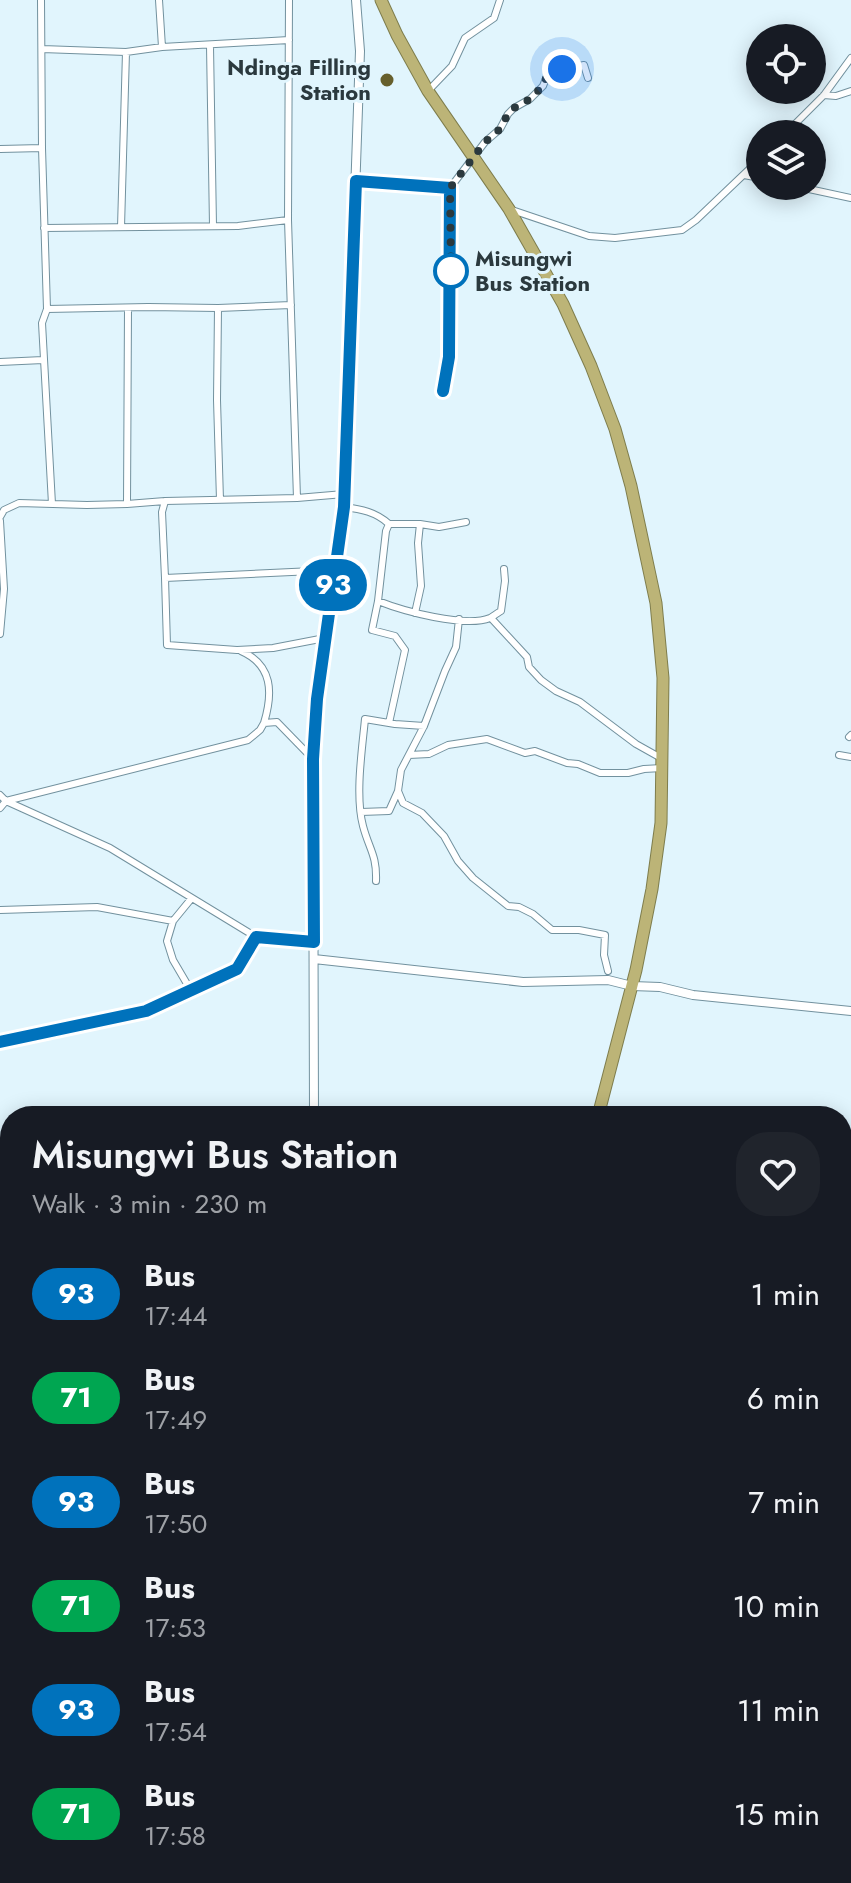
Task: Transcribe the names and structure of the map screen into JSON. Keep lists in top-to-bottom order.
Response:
{
  "places": ["Ndinga Filling Station", "Misungwi Bus Station"],
  "lines": ["bus line 93"],
  "page": {
    "on_map": "93",
    "heading": ["Misungwi Bus Station", "Walk · 3 min · 230 m"],
    "list": [
      {
        "mark": "93",
        "name": "Bus",
        "note": "17:44",
        "value": "1 min"
      },
      {
        "mark": "71",
        "name": "Bus",
        "note": "17:49",
        "value": "6 min"
      },
      {
        "mark": "93",
        "name": "Bus",
        "note": "17:50",
        "value": "7 min"
      },
      {
        "mark": "71",
        "name": "Bus",
        "note": "17:53",
        "value": "10 min"
      },
      {
        "mark": "93",
        "name": "Bus",
        "note": "17:54",
        "value": "11 min"
      },
      {
        "mark": "71",
        "name": "Bus",
        "note": "17:58",
        "value": "15 min"
      }
    ]
  }
}
